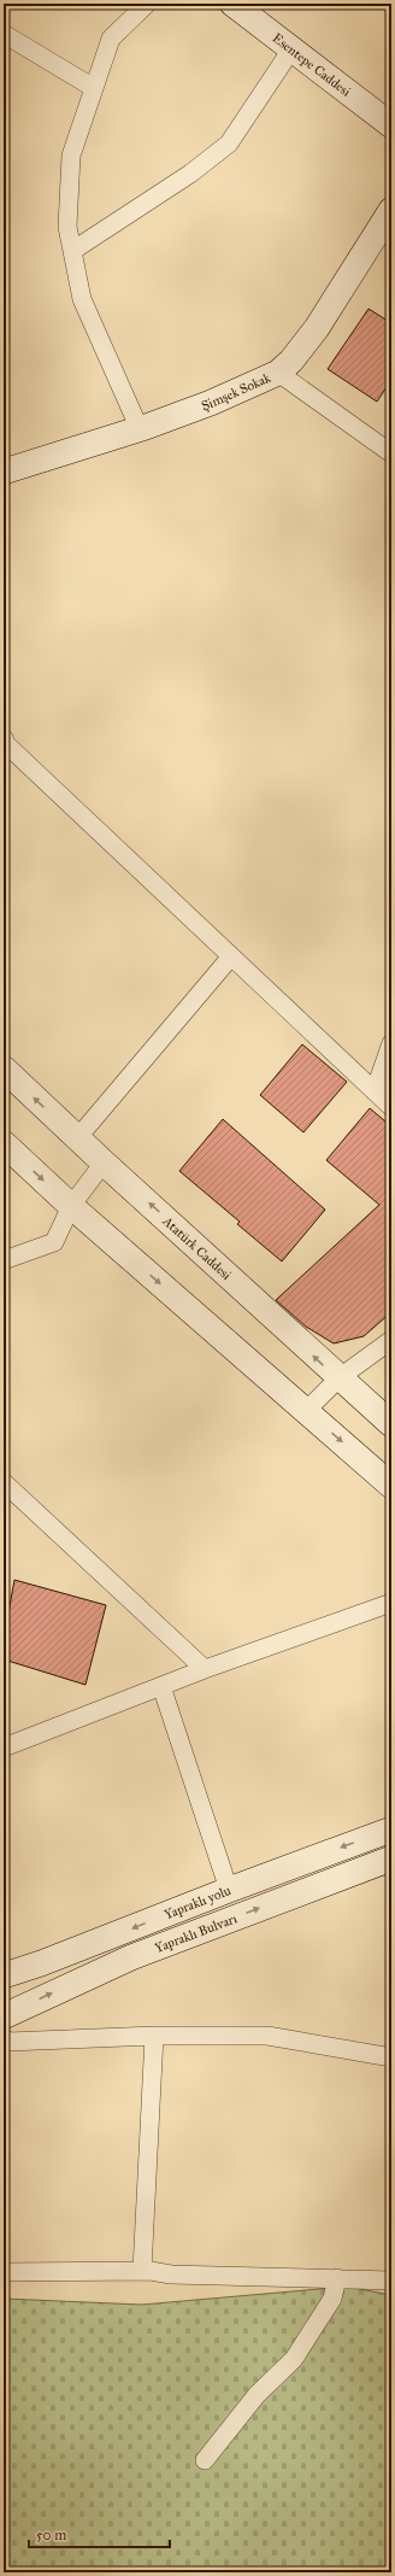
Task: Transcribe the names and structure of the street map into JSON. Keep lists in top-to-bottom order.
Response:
{
  "streets": {
    "main road": [
      "Esentepe Caddesi",
      "Şimşek Sokak",
      "Atatürk Caddesi",
      "Yapraklı yolu",
      "Yapraklı Bulvarı"
    ]
  },
  "one_way": ["Yapraklı yolu", "Yapraklı Bulvarı"],
  "scale_bar": "50 m"
}
